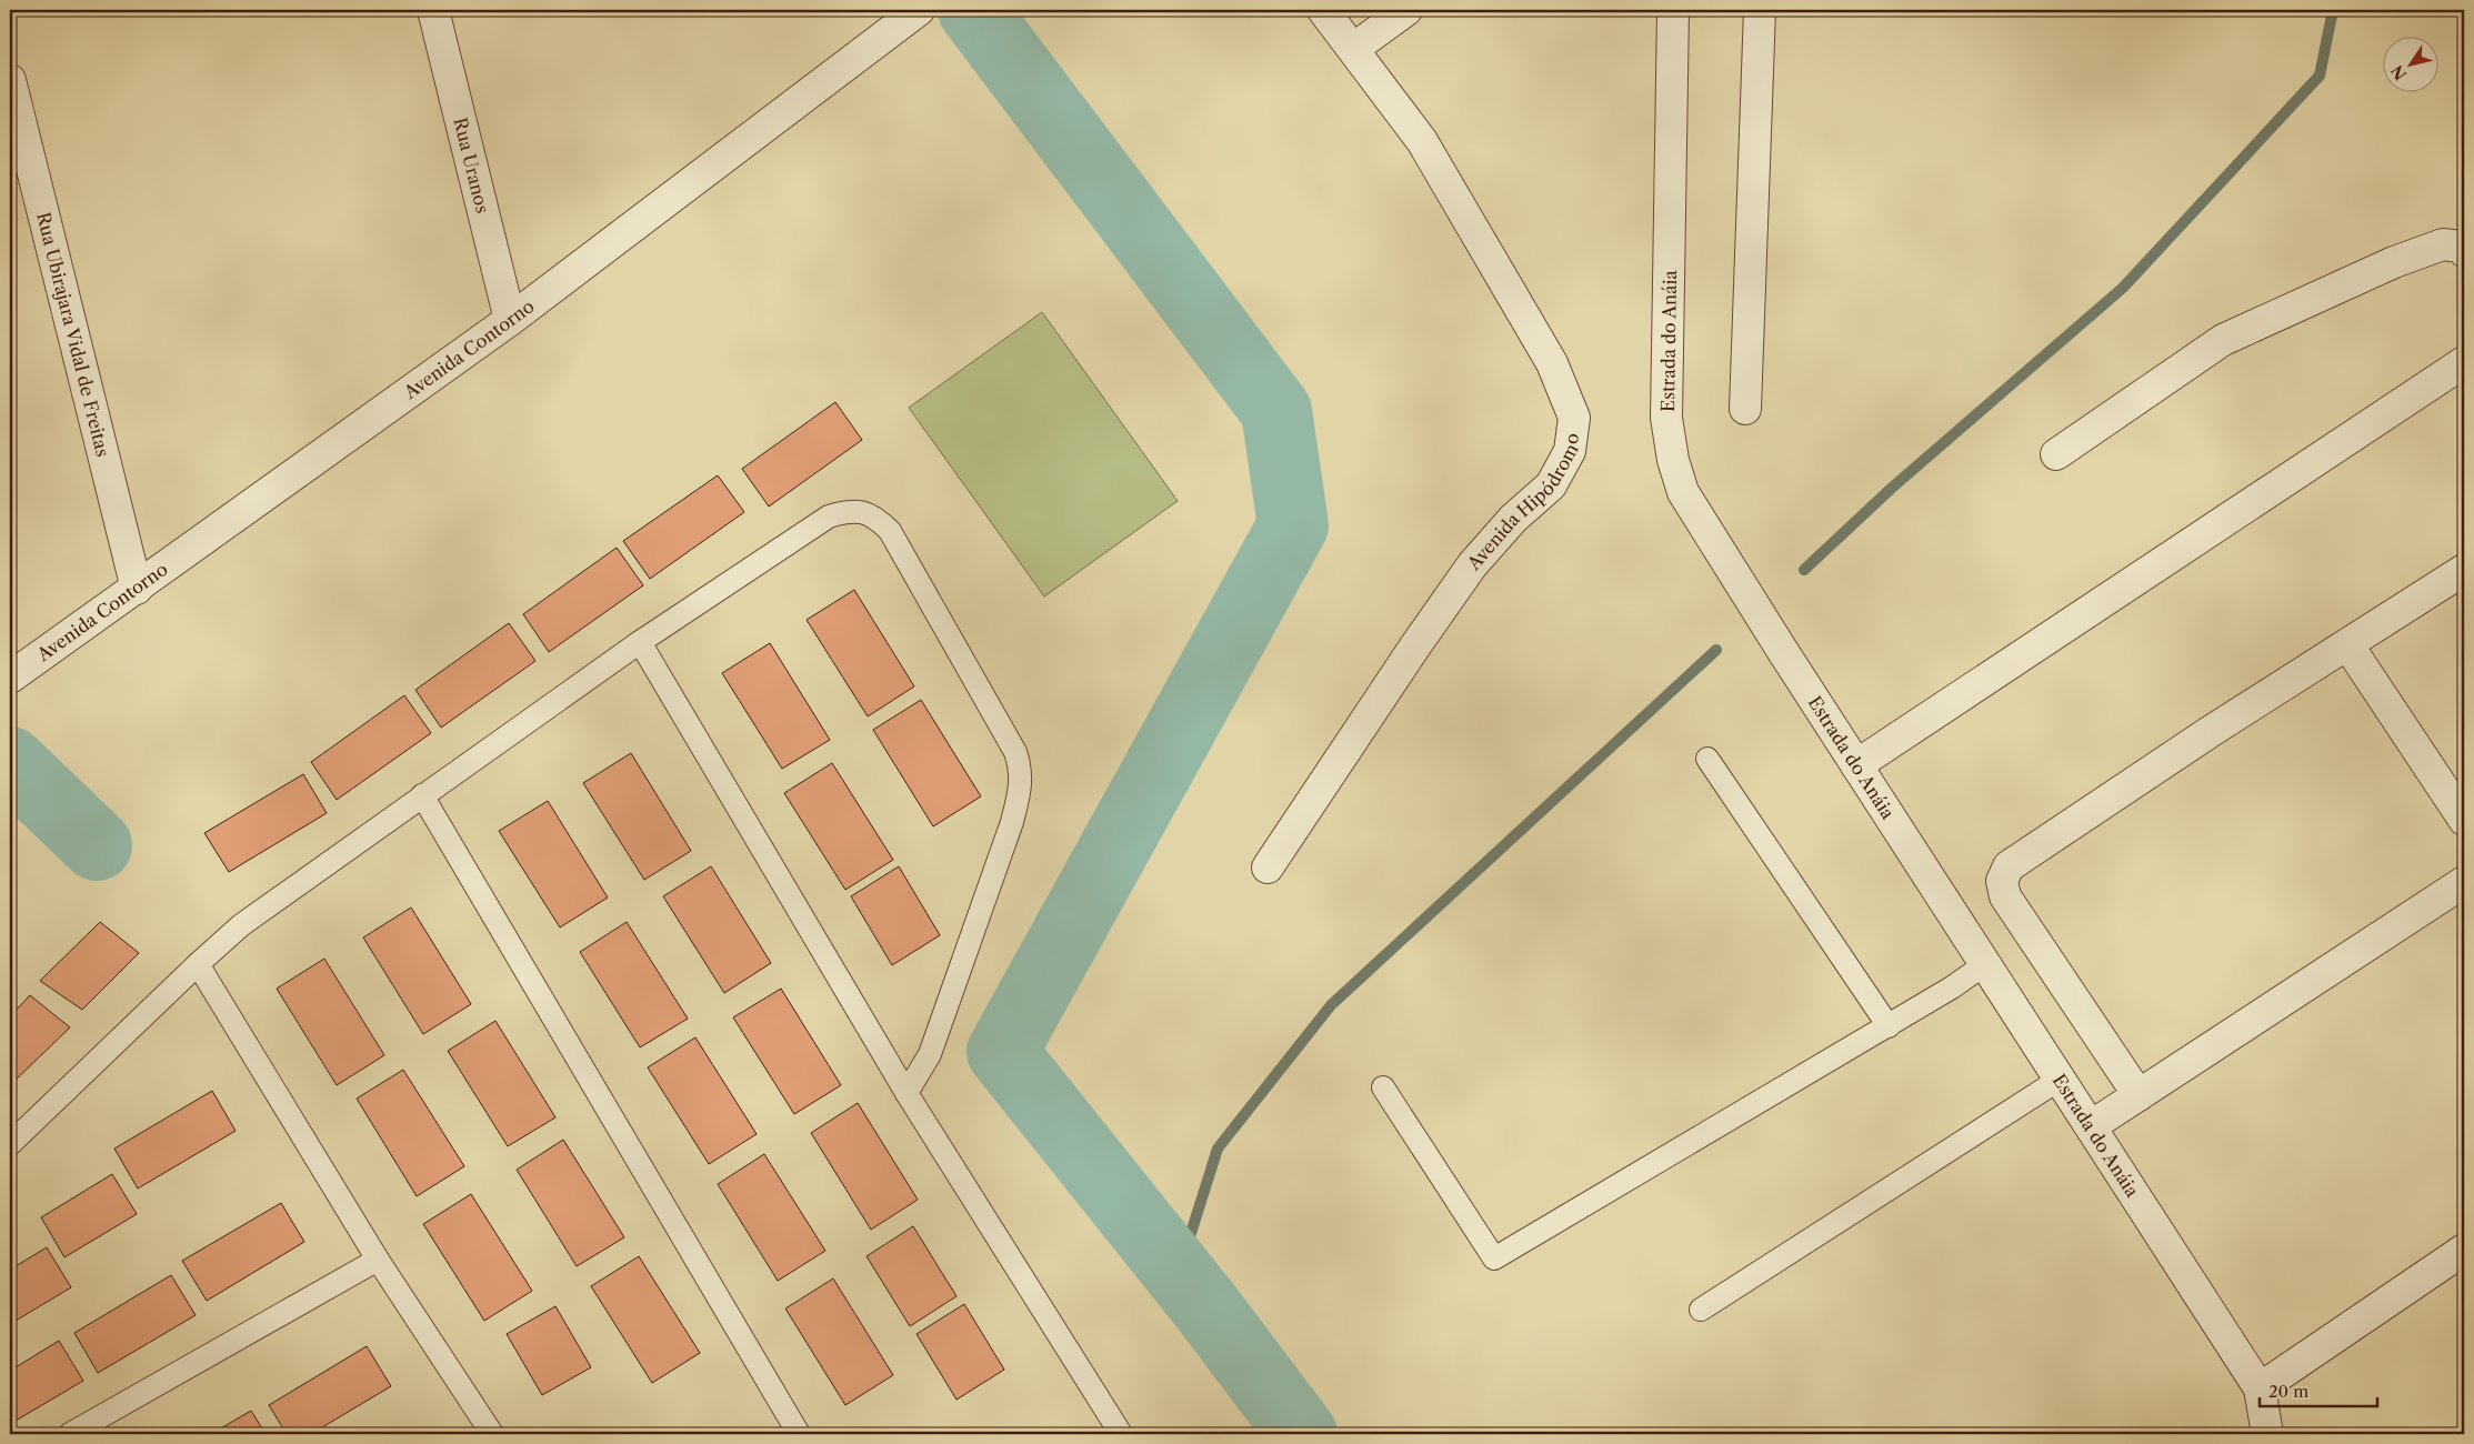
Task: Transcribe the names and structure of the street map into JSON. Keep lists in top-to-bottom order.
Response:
{
  "streets": {
    "street": [
      "Rua Uranos",
      "Rua Ubirajara Vidal de Freitas",
      "Estrada do Anáia",
      "Avenida Contorno",
      "Avenida Hipódromo"
    ]
  },
  "crossings": [
    ["Rua Uranos", "Avenida Contorno"],
    ["Rua Ubirajara Vidal de Freitas", "Avenida Contorno"]
  ],
  "scale_bar": "20 m",
  "north": "bottom left"
}
